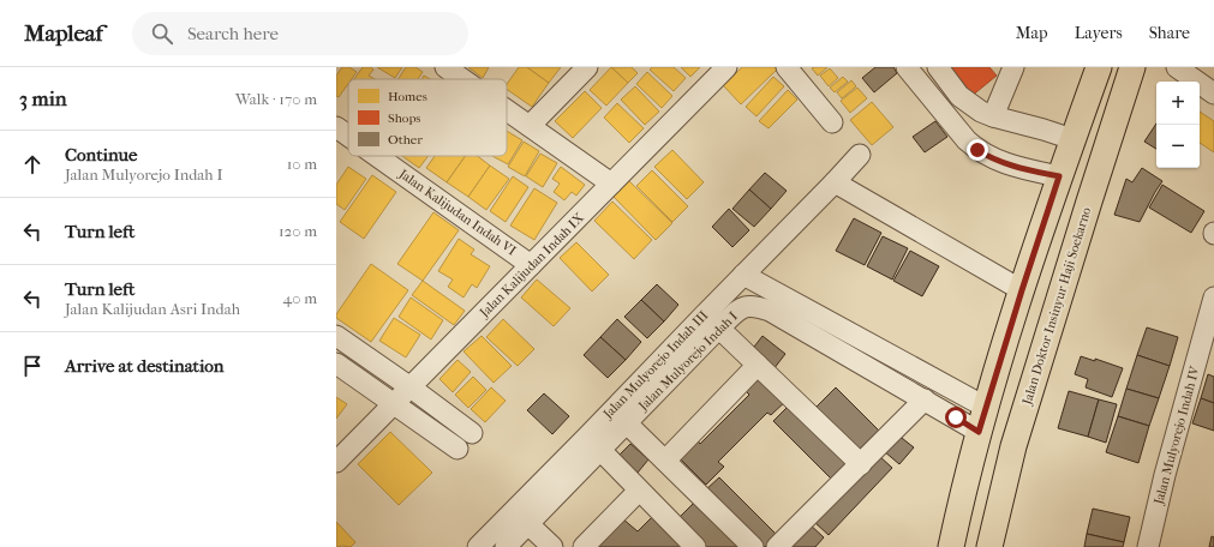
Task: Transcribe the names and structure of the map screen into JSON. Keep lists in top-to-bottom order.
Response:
{
  "streets": {
    "main road": ["Jalan Doktor Insinyur Haji Soekarno"],
    "street": [
      "Jalan Kalijudan Indah VI",
      "Jalan Kalijudan Indah IX",
      "Jalan Mulyorejo Indah I",
      "Jalan Mulyorejo Indah III",
      "Jalan Mulyorejo Indah IV"
    ]
  },
  "crossings": [
    ["Jalan Kalijudan Indah VI", "Jalan Kalijudan Indah IX"],
    ["Jalan Mulyorejo Indah I", "Jalan Mulyorejo Indah III"]
  ],
  "legend": ["Homes", "Shops", "Other"],
  "page": {
    "header": "Mapleaf",
    "search": "Search here",
    "nav": ["Map", "Layers", "Share"],
    "heading": ["3 min", "Walk · 170 m"],
    "map_buttons": ["+", "−"],
    "list": [
      ["Continue", "Jalan Mulyorejo Indah I", "10 m"],
      ["Turn left", "120 m"],
      ["Turn left", "Jalan Kalijudan Asri Indah", "40 m"],
      "Arrive at destination"
    ]
  }
}
